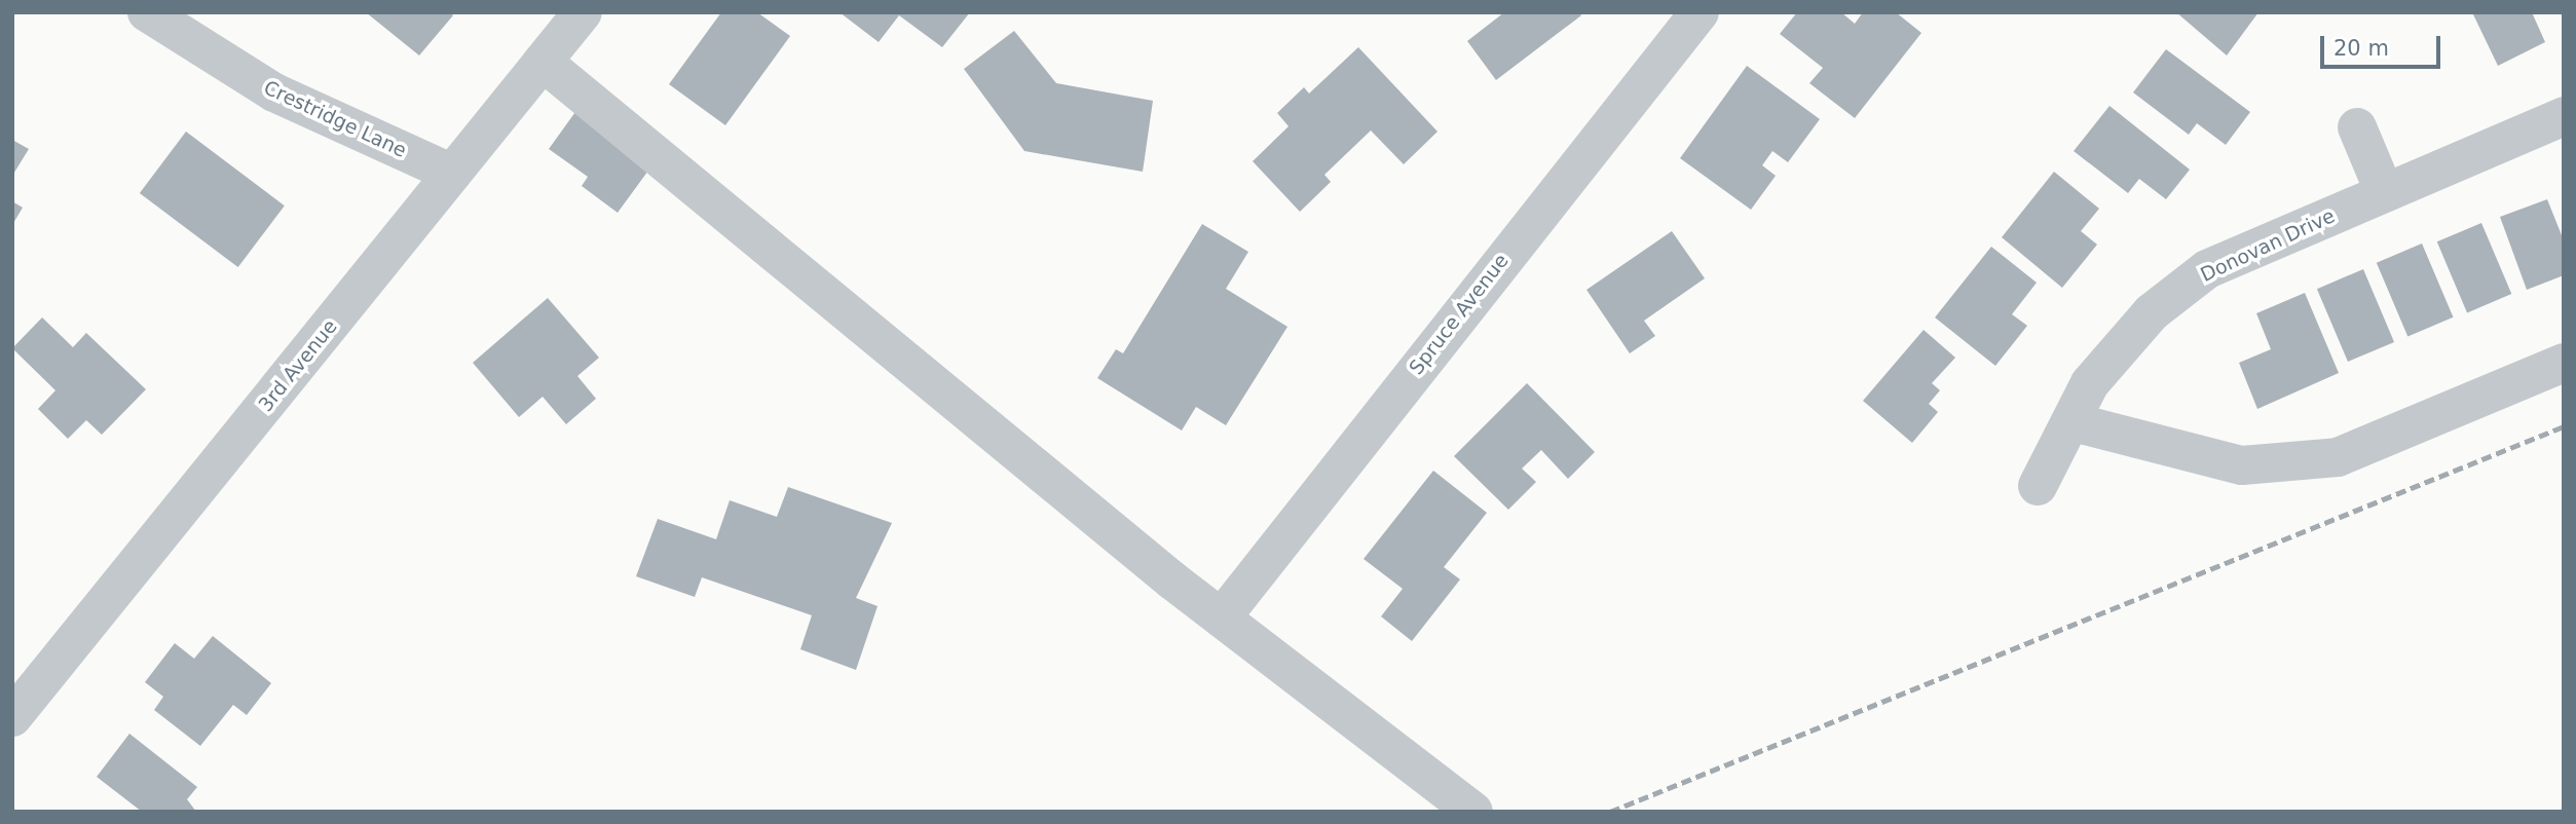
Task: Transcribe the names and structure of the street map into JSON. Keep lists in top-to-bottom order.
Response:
{
  "streets": {
    "street": [
      "Crestridge Lane",
      "Donovan Drive",
      "Spruce Avenue",
      "3rd Avenue"
    ]
  },
  "crossings": [
    ["Crestridge Lane", "3rd Avenue"]
  ],
  "scale_bar": "20 m"
}
